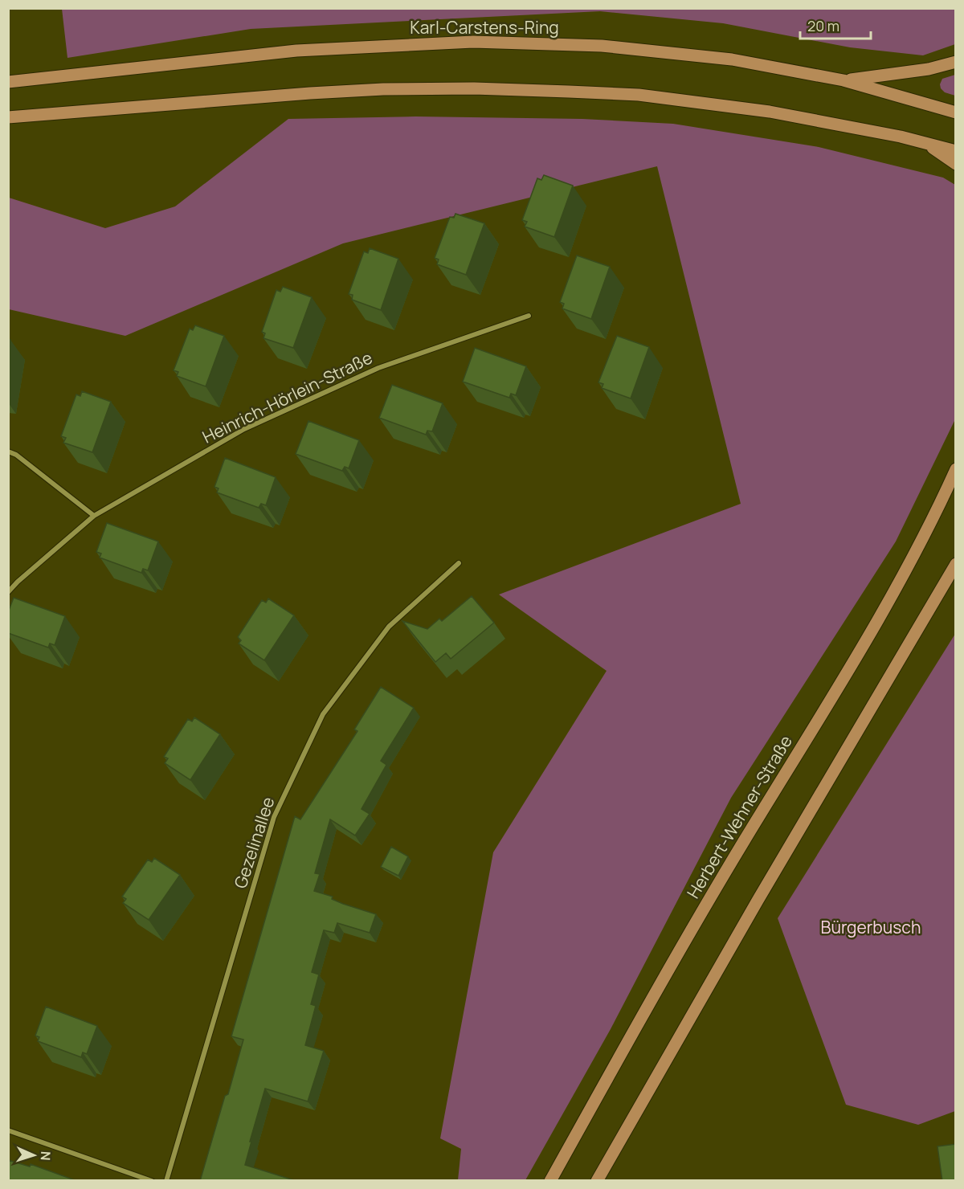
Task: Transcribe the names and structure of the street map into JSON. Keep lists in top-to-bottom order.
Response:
{
  "streets": {
    "main road": ["Karl-Carstens-Ring", "Herbert-Wehner-Straße"],
    "street": ["Heinrich-Hörlein-Straße", "Gezelinallee"]
  },
  "parks": ["Bürgerbusch"],
  "scale_bar": "20 m",
  "north": "right"
}
